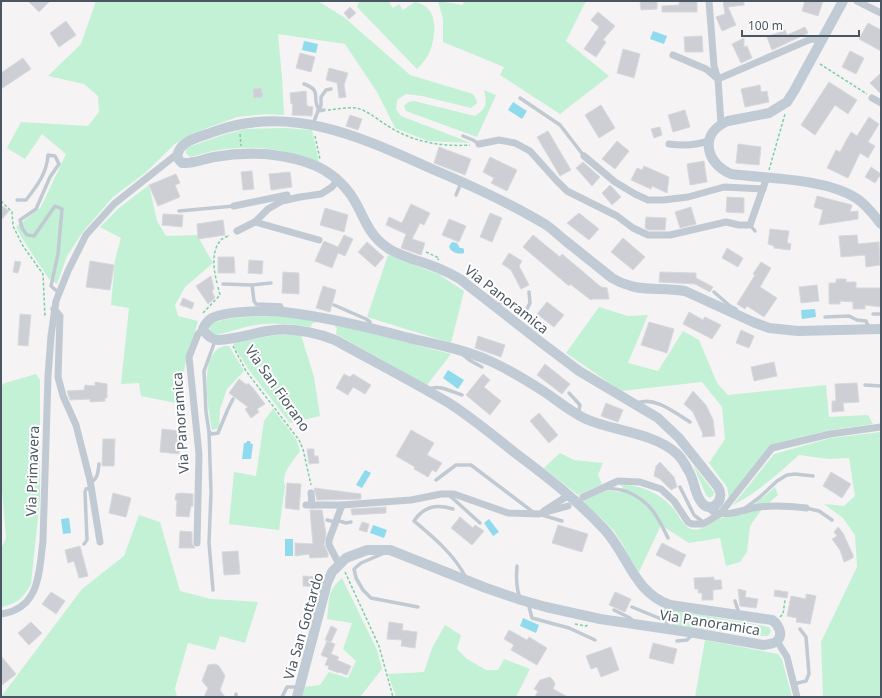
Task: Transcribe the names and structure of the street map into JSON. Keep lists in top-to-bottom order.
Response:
{
  "streets": {
    "street": ["Via Panoramica", "Via Primavera", "Via San Gottardo"],
    "path": ["Via San Fiorano"]
  },
  "crossings": [
    ["Via Panoramica", "Via San Fiorano"],
    ["Via Panoramica", "Via Primavera"],
    ["Via Panoramica", "Via San Gottardo"]
  ],
  "scale_bar": "100 m"
}
